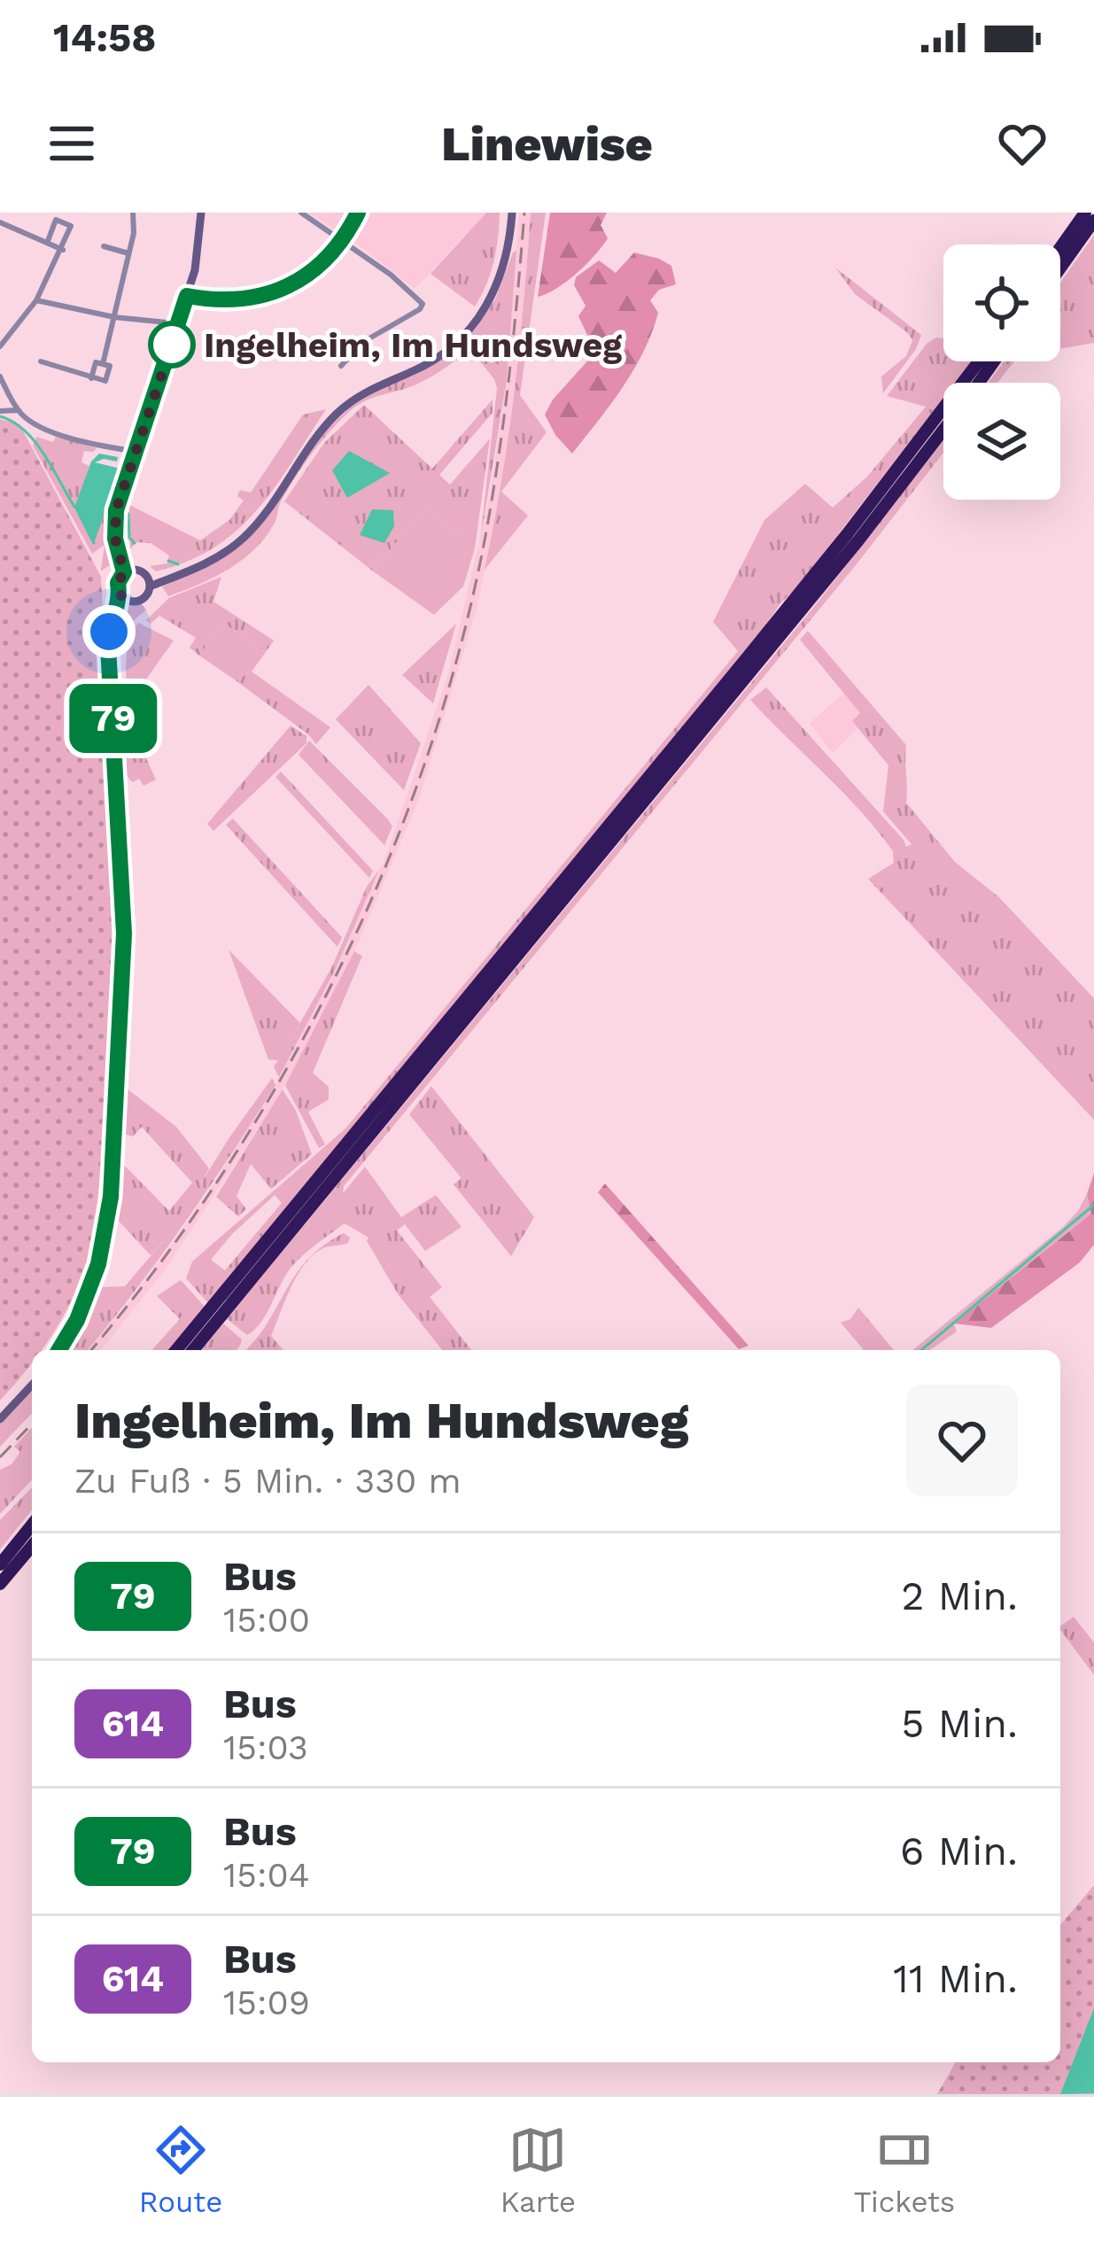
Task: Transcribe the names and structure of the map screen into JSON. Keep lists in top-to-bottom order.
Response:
{
  "places": ["Ingelheim, Im Hundsweg"],
  "lines": ["bus line 79"],
  "page": {
    "status": "14:58",
    "header": "Linewise",
    "on_map": "79",
    "heading": ["Ingelheim, Im Hundsweg", "Zu Fuß · 5 Min. · 330 m"],
    "list": [
      {
        "mark": "79",
        "name": "Bus",
        "note": "15:00",
        "value": "2 Min."
      },
      {
        "mark": "614",
        "name": "Bus",
        "note": "15:03",
        "value": "5 Min."
      },
      {
        "mark": "79",
        "name": "Bus",
        "note": "15:04",
        "value": "6 Min."
      },
      {
        "mark": "614",
        "name": "Bus",
        "note": "15:09",
        "value": "11 Min."
      }
    ],
    "tabs": ["Route", "Karte", "Tickets"]
  }
}
